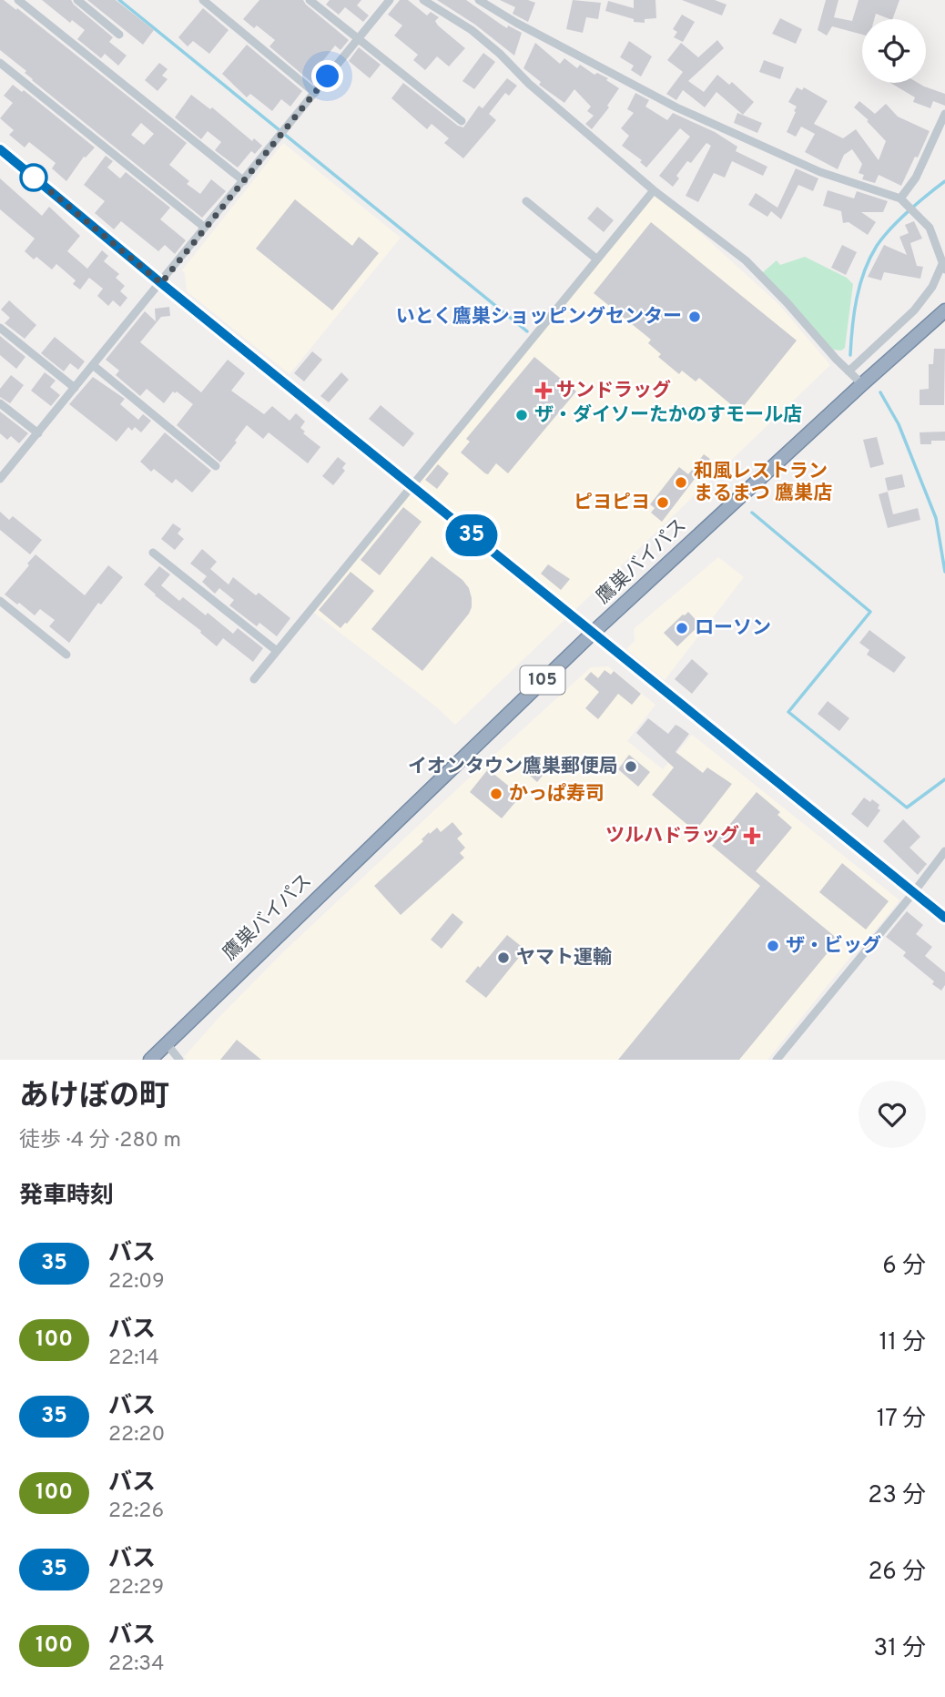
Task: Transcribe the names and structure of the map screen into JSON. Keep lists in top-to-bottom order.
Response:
{
  "streets": {
    "highway": ["鷹巣バイパス", "105"]
  },
  "places": {
    "other": [
      "いとく鷹巣ショッピングセンター",
      "ザ・ダイソーたかのすモール店",
      "和風レストラン まるまつ 鷹巣店",
      "ピヨピヨ",
      "ローソン",
      "イオンタウン鷹巣郵便局",
      "かっぱ寿司",
      "ザ・ビッグ",
      "ヤマト運輸"
    ],
    "health": ["サンドラッグ", "ツルハドラッグ"]
  },
  "lines": ["bus line 35"],
  "page": {
    "on_map": "35",
    "heading": [
      ["あけぼの町", "徒歩 · 4 分 · 280 m"],
      "発車時刻"
    ],
    "list": [
      {
        "mark": "35",
        "name": "バス",
        "note": "22:09",
        "value": "6 分"
      },
      {
        "mark": "100",
        "name": "バス",
        "note": "22:14",
        "value": "11 分"
      },
      {
        "mark": "35",
        "name": "バス",
        "note": "22:20",
        "value": "17 分"
      },
      {
        "mark": "100",
        "name": "バス",
        "note": "22:26",
        "value": "23 分"
      },
      {
        "mark": "35",
        "name": "バス",
        "note": "22:29",
        "value": "26 分"
      },
      {
        "mark": "100",
        "name": "バス",
        "note": "22:34",
        "value": "31 分"
      }
    ]
  }
}
